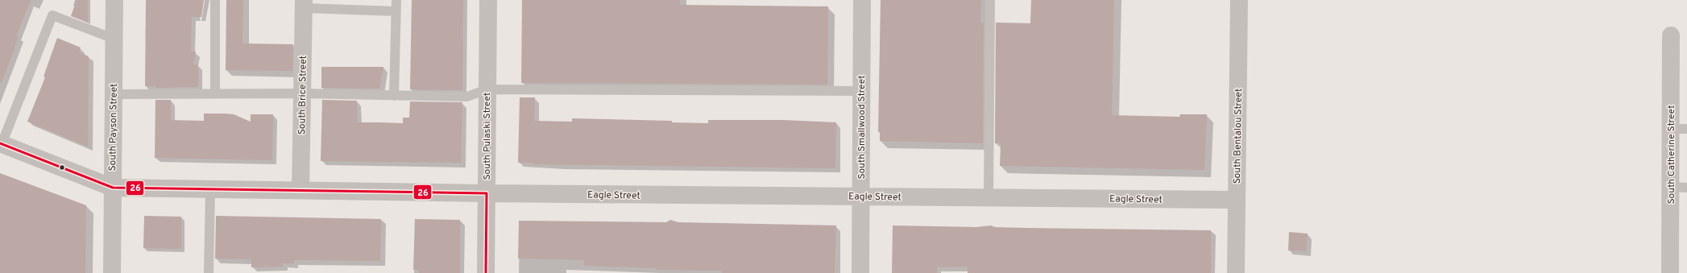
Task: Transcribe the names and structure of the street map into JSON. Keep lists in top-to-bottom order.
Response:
{
  "streets": {
    "street": [
      "South Brice Street",
      "South Payson Street",
      "South Smallwood Street",
      "South Pulaski Street",
      "South Bentalou Street",
      "South Catherine Street",
      "Eagle Street"
    ]
  },
  "crossings": [
    ["South Brice Street", "Eagle Street"],
    ["South Payson Street", "Eagle Street"],
    ["South Smallwood Street", "Eagle Street"],
    ["South Pulaski Street", "Eagle Street"],
    ["South Bentalou Street", "Eagle Street"]
  ],
  "lines": ["transit line 26"]
}
